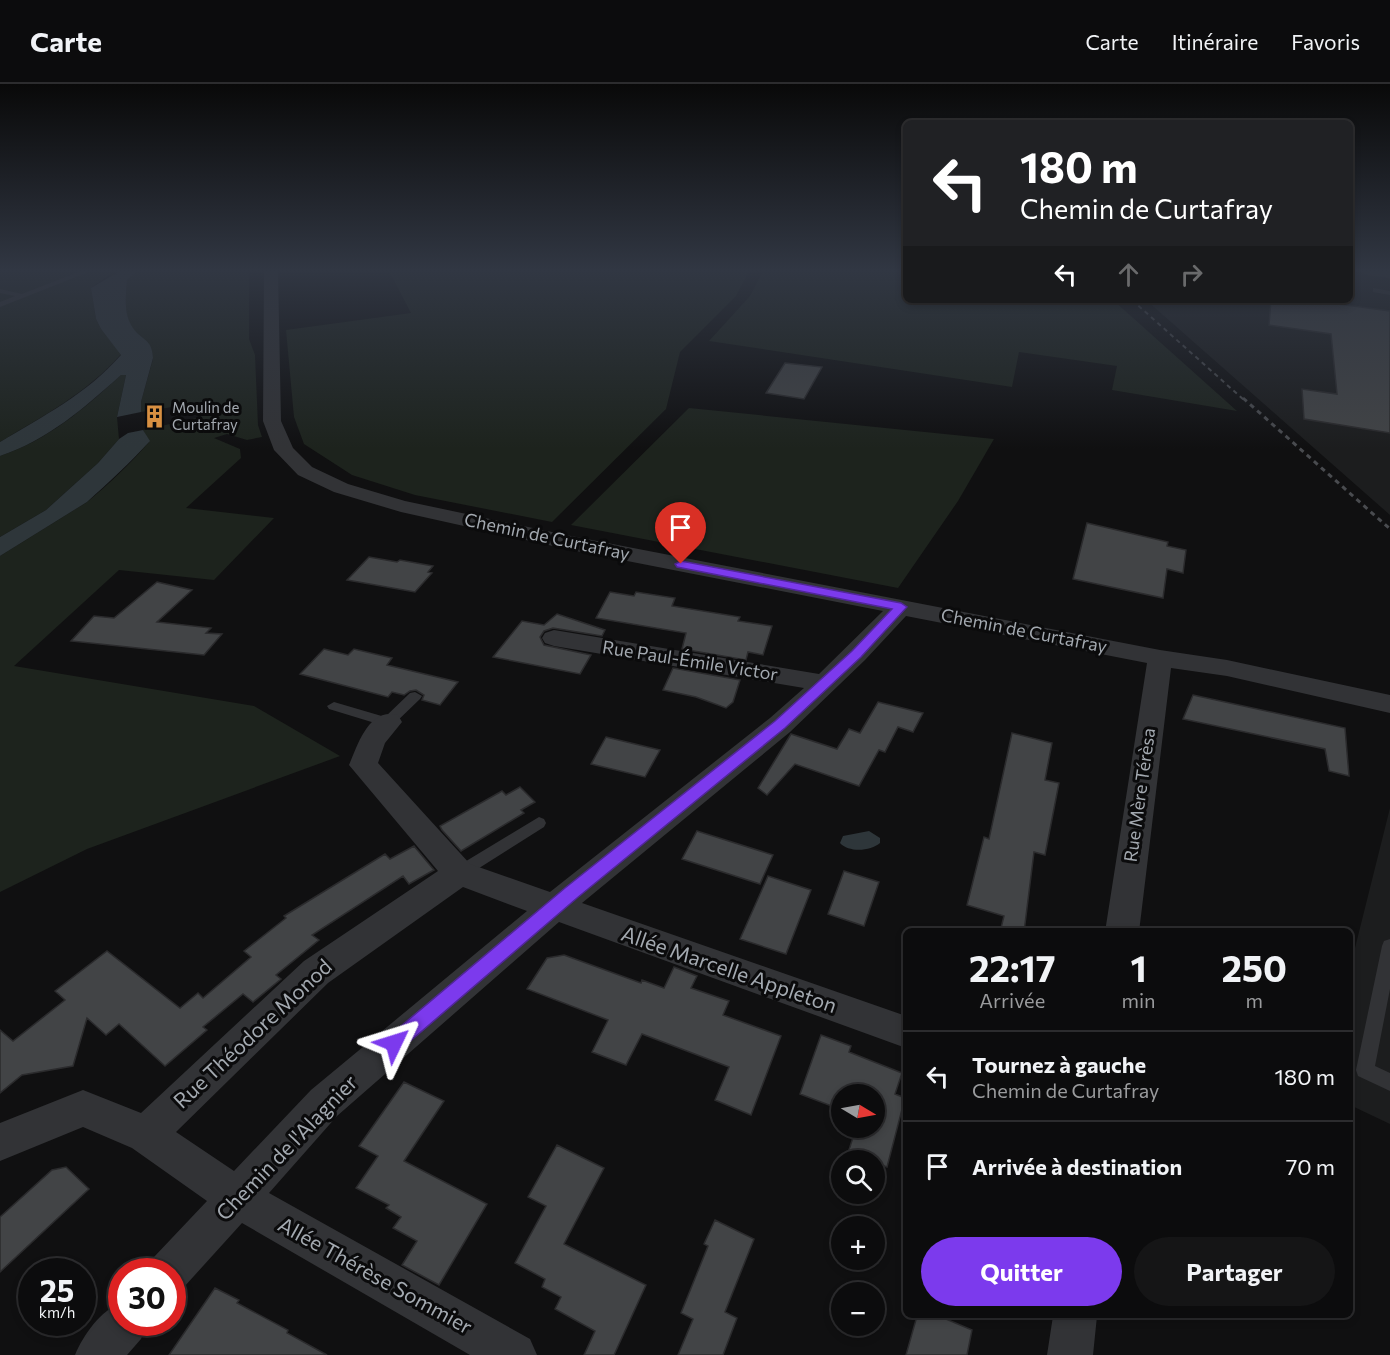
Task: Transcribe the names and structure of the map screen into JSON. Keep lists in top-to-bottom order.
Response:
{
  "streets": {
    "street": [
      "Chemin de Curtafray",
      "Rue Paul-Émile Victor",
      "Rue Mère Térèsa",
      "Allée Marcelle Appleton",
      "Rue Théodore Monod",
      "Chemin de l'Alagnier",
      "Allée Thérèse Sommier"
    ]
  },
  "crossings": [
    ["Chemin de Curtafray", "Rue Mère Térèsa"],
    ["Chemin de Curtafray", "Chemin de l'Alagnier"],
    ["Rue Paul-Émile Victor", "Chemin de l'Alagnier"],
    ["Allée Marcelle Appleton", "Chemin de l'Alagnier"],
    ["Rue Théodore Monod", "Allée Thérèse Sommier"],
    ["Chemin de l'Alagnier", "Allée Thérèse Sommier"]
  ],
  "places": {
    "building": ["Moulin de Curtafray"]
  },
  "north": "right",
  "page": {
    "header": "Carte",
    "nav": ["Carte", "Itinéraire", "Favoris"],
    "turn": ["180 m", "Chemin de Curtafray"],
    "eta": [
      "22:17",
      "Arrivée",
      "1",
      "min",
      "250",
      "m"
    ],
    "list": [
      {
        "name": "Tournez à gauche",
        "note": "Chemin de Curtafray",
        "value": "180 m"
      },
      {
        "name": "Arrivée à destination",
        "value": "70 m"
      }
    ],
    "map_buttons": ["+", "−"],
    "buttons": ["Quitter", "Partager"],
    "speed": "25 km/h",
    "limit": "30"
  }
}
